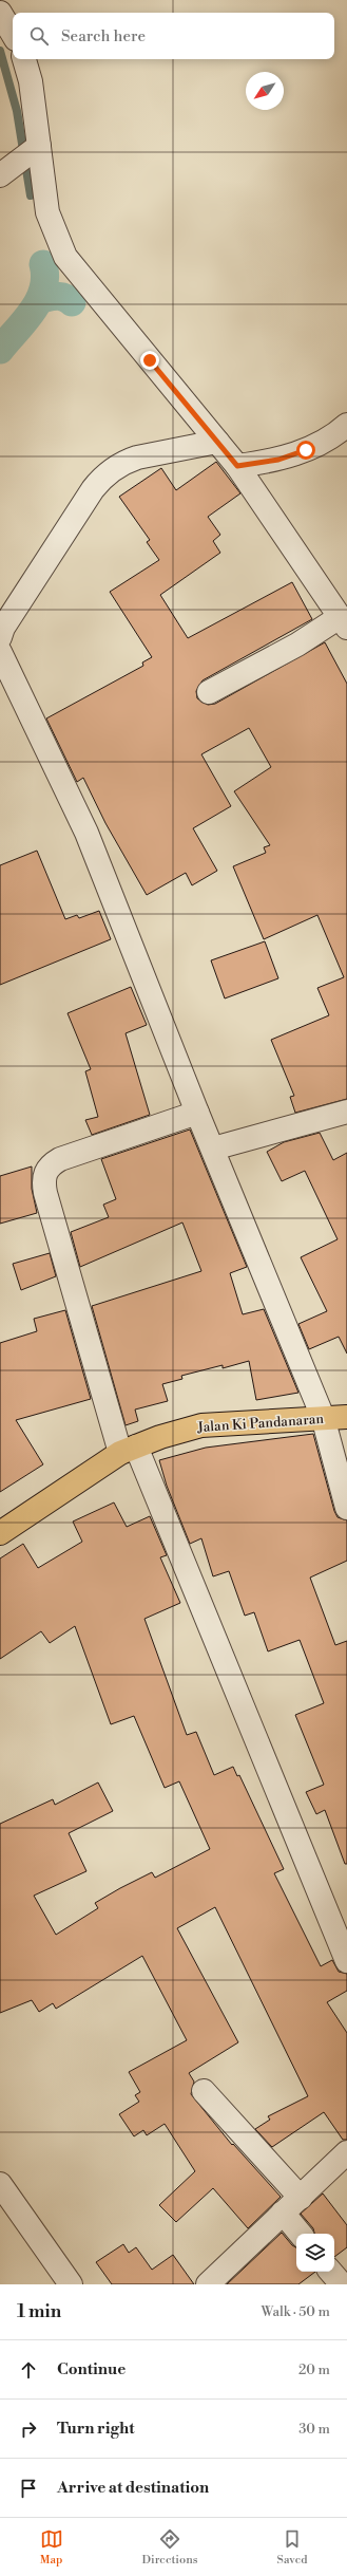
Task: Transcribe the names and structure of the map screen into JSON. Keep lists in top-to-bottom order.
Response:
{
  "streets": {
    "main road": ["Jalan Ki Pandanaran"]
  },
  "north": "bottom left",
  "page": {
    "search": "Search here",
    "heading": ["1 min", "Walk · 50 m"],
    "list": [
      ["Continue", "20 m"],
      ["Turn right", "30 m"],
      "Arrive at destination"
    ],
    "nav": ["Map", "Directions", "Saved"]
  }
}
